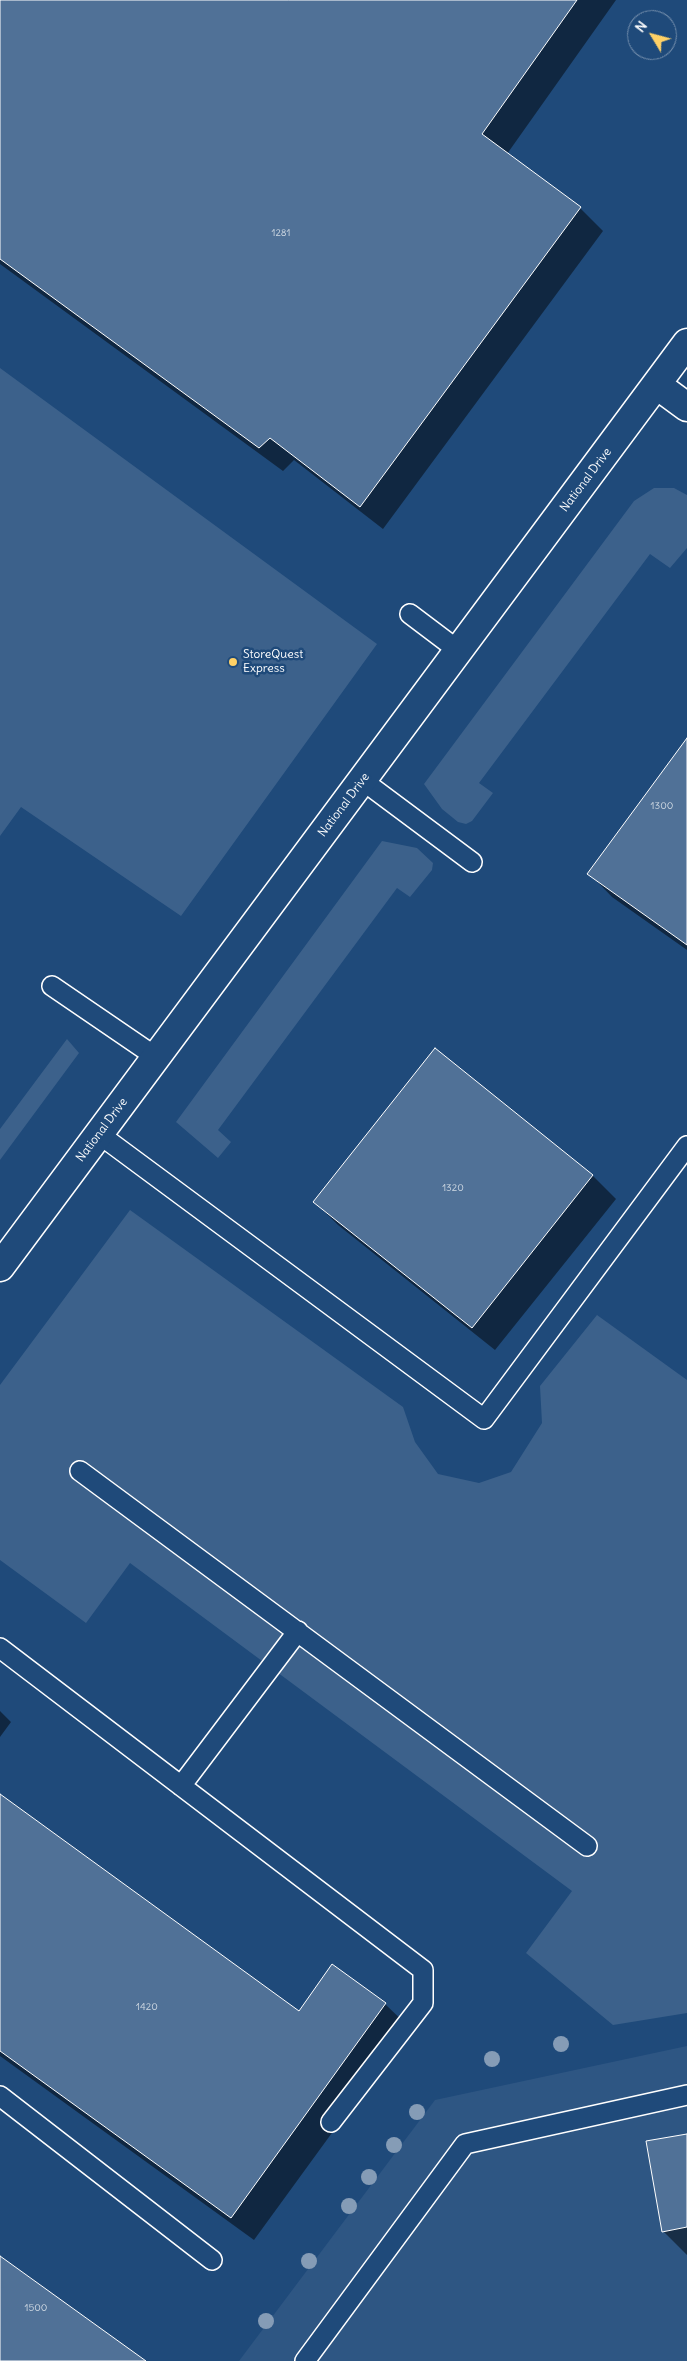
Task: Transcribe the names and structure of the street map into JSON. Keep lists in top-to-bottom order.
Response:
{
  "streets": {
    "street": ["National Drive"]
  },
  "places": ["StoreQuest Express"],
  "house_numbers": [
    "1281",
    "1300",
    "1320",
    "1420",
    "1500"
  ],
  "north": "top left"
}
